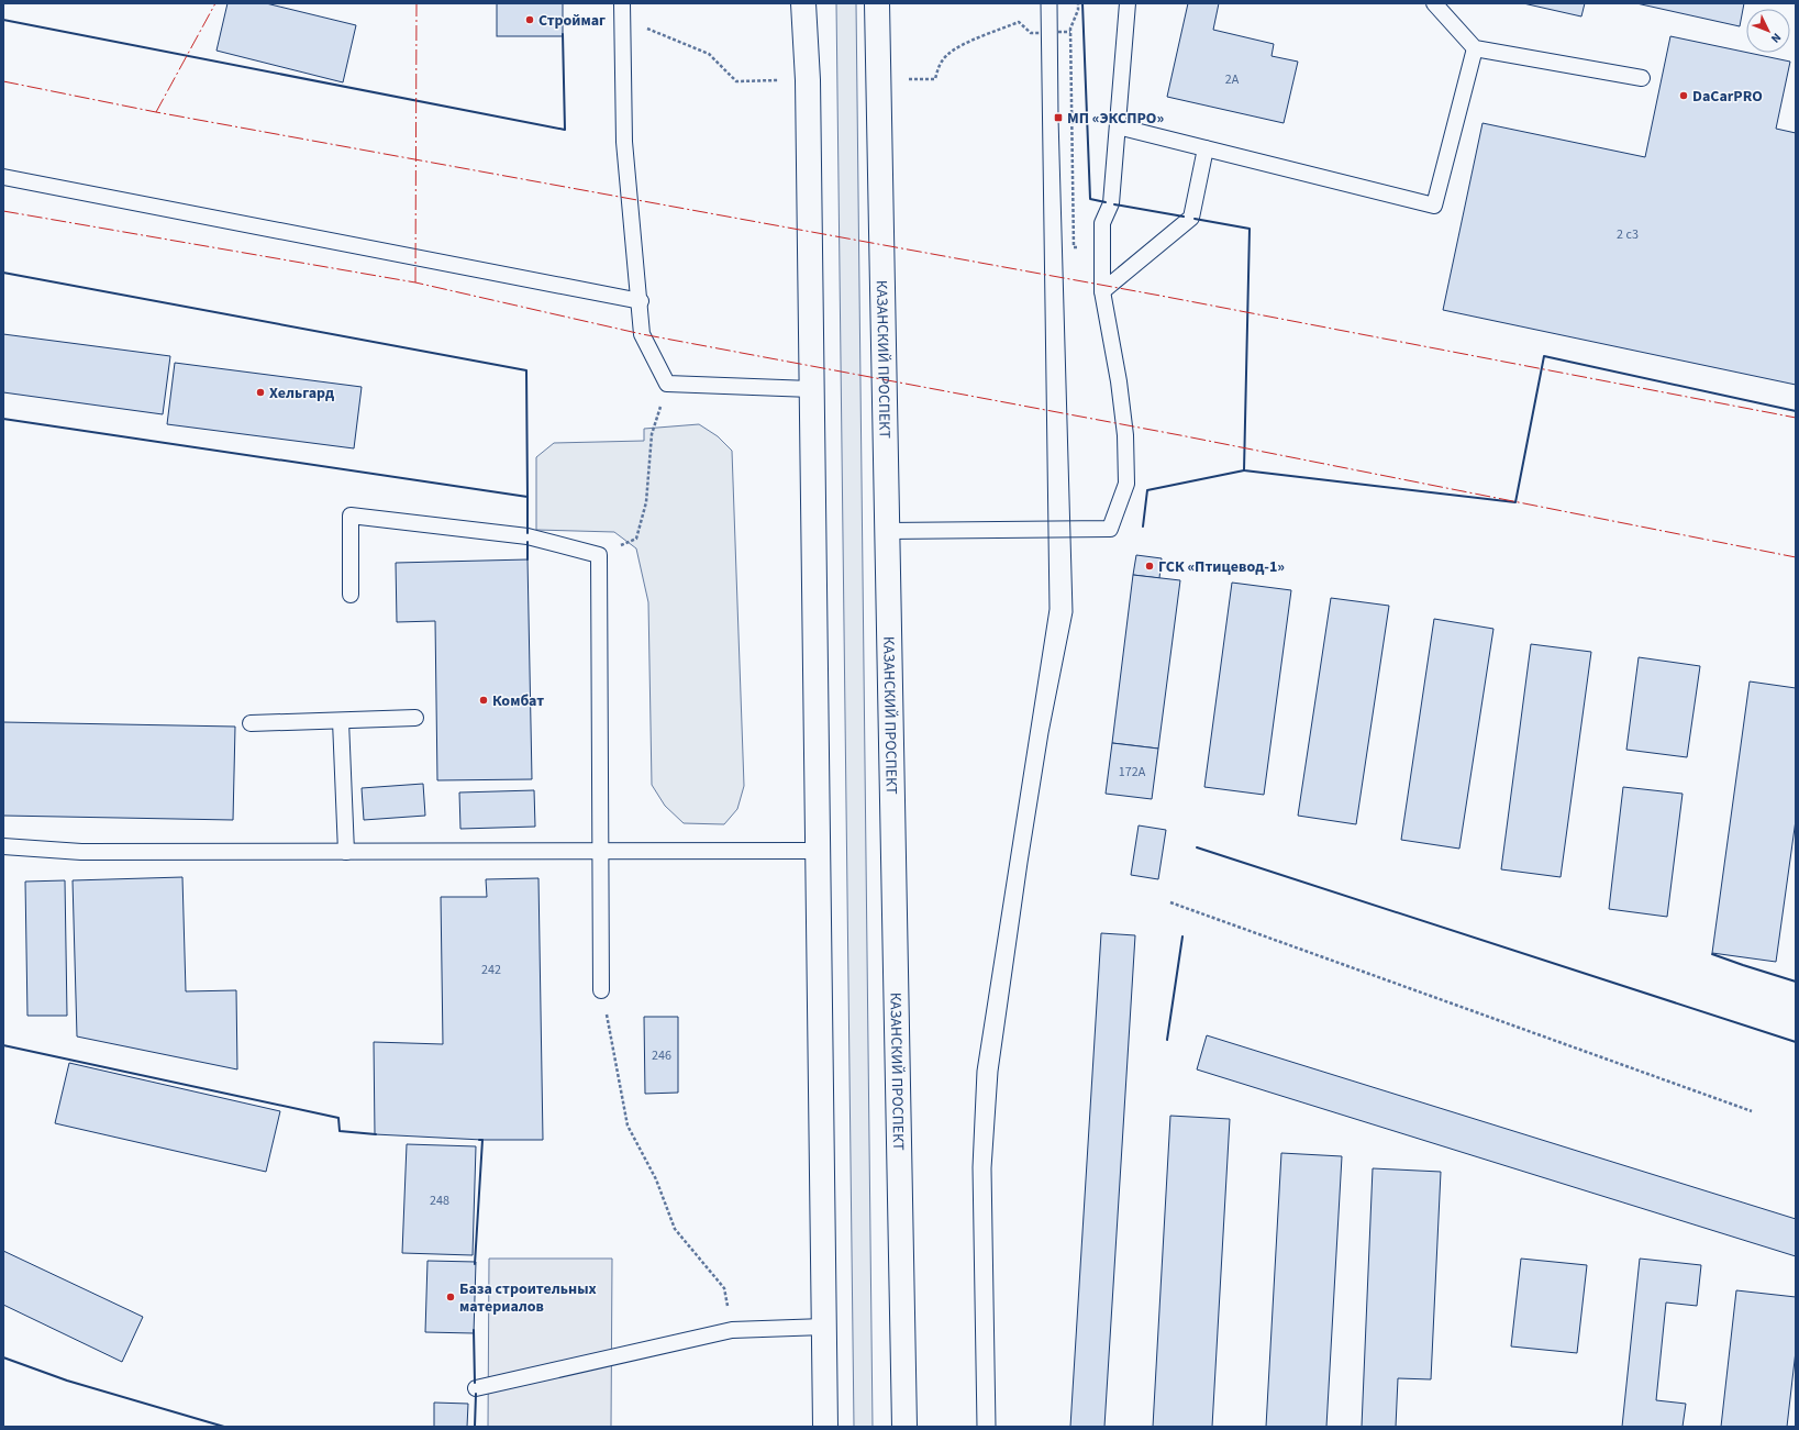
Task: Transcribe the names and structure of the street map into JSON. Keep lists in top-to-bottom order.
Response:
{
  "streets": {
    "main road": ["КАЗАНСКИЙ ПРОСПЕКТ"]
  },
  "places": {
    "other": [
      "Строймаг",
      "DaCarPRO",
      "Хельгард",
      "ГСК «Птицевод-1»",
      "Комбат",
      "База строительных материалов"
    ],
    "transit": ["МП «ЭКСПРО»"]
  },
  "house_numbers": [
    "2А",
    "2 с3",
    "172А",
    "242",
    "246",
    "248"
  ],
  "north": "bottom right"
}
